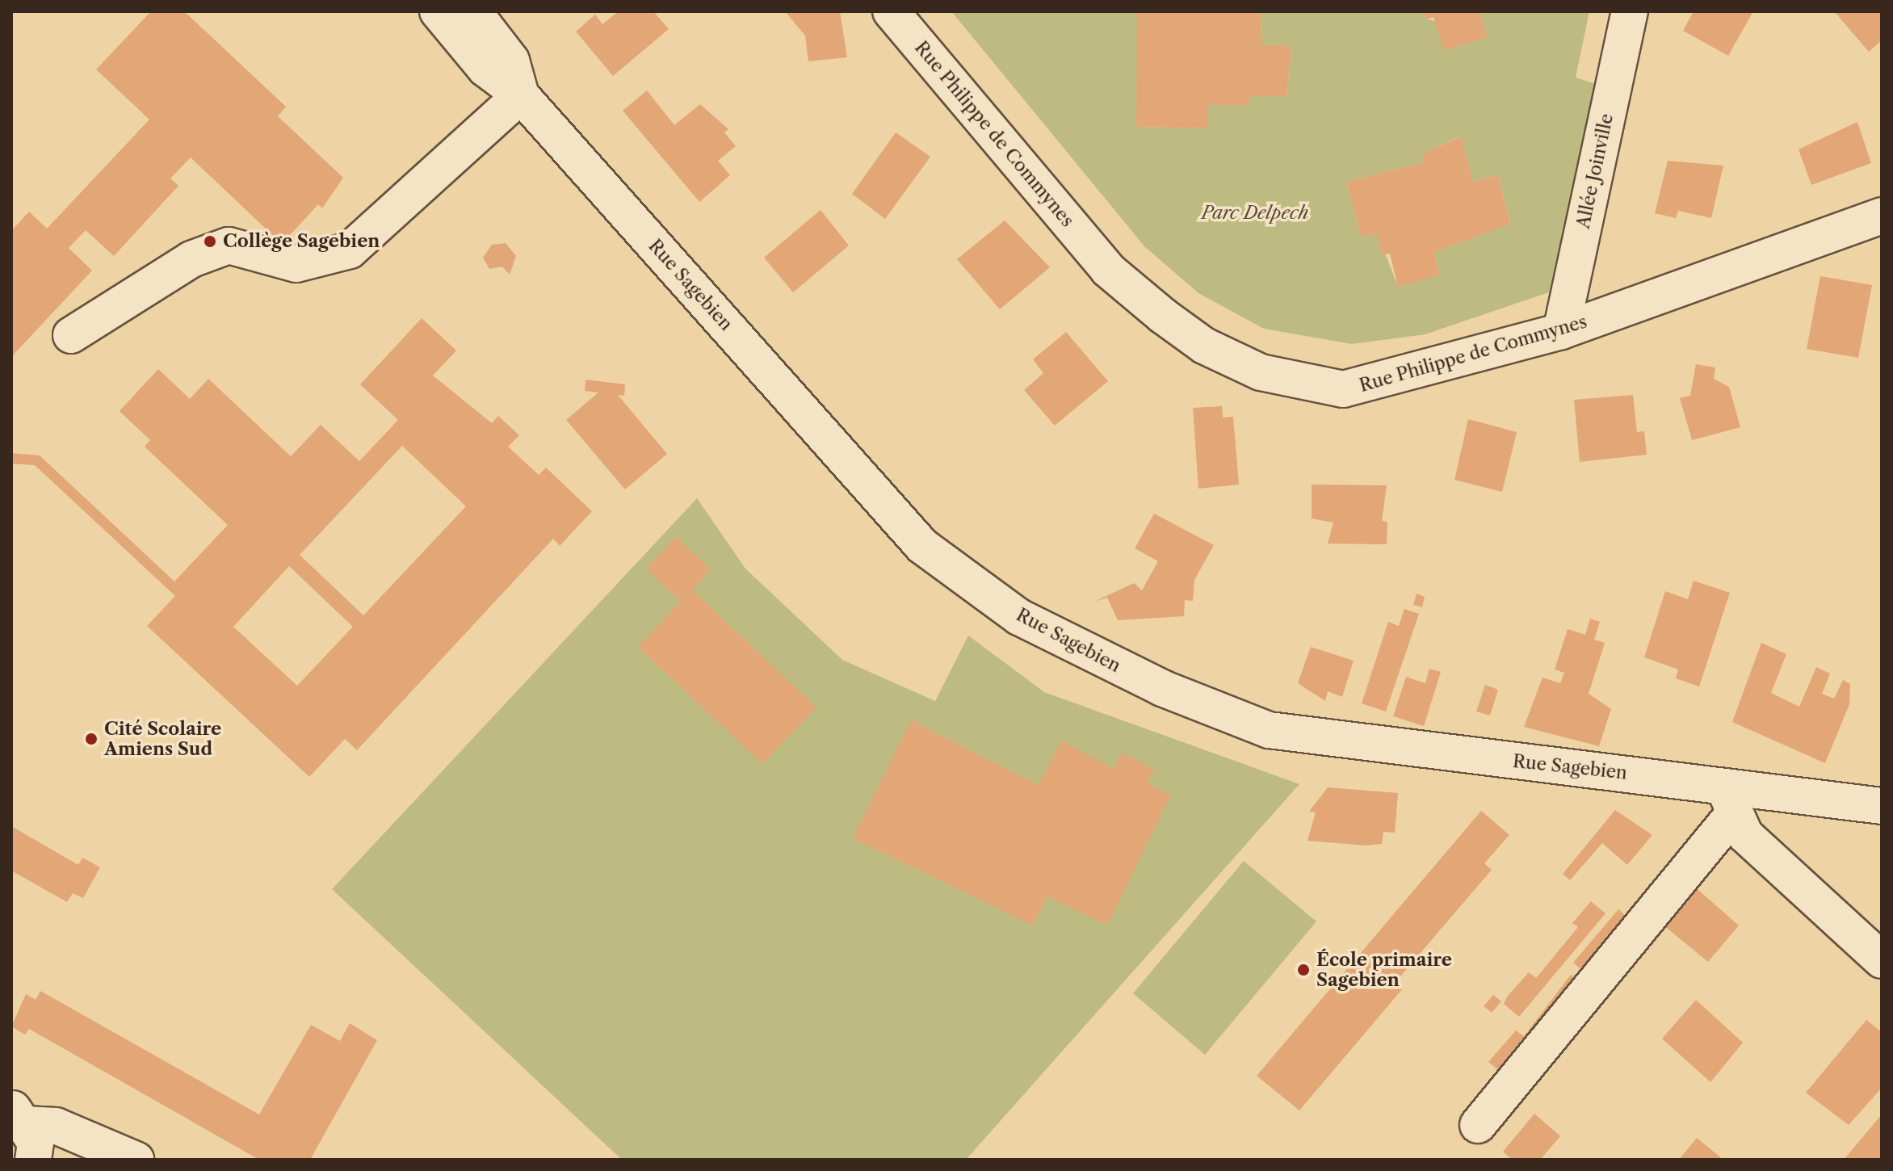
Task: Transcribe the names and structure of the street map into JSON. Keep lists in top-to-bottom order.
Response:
{
  "streets": {
    "street": ["Rue Philippe de Commynes", "Allée Joinville", "Rue Sagebien"]
  },
  "crossings": [
    ["Rue Philippe de Commynes", "Allée Joinville"]
  ],
  "parks": ["Parc Delpech"],
  "places": ["Collège Sagebien", "Cité Scolaire Amiens Sud", "École primaire Sagebien"]
}
